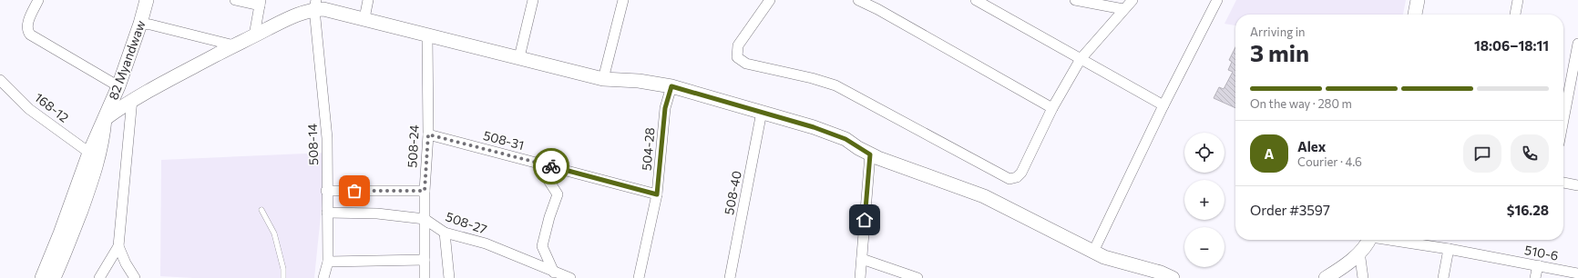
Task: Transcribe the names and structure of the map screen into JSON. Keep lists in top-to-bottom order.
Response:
{
  "streets": {
    "street": [
      "82 Myandwaw",
      "168-12",
      "508-31",
      "508-14",
      "508-24",
      "504-28",
      "508-40",
      "508-27",
      "510-6"
    ]
  },
  "crossings": [
    ["508-31", "508-24"],
    ["508-31", "504-28"],
    ["508-14", "508-27"],
    ["508-24", "508-27"]
  ],
  "page": {
    "heading": ["3 min", "Arriving in", "18:06–18:11"],
    "panel": [
      "Alex",
      "Courier · 4.6",
      "Order #3597",
      "$16.28"
    ],
    "bar": "On the way · 280 m",
    "map_buttons": ["+", "−"],
    "round": "A"
  }
}
